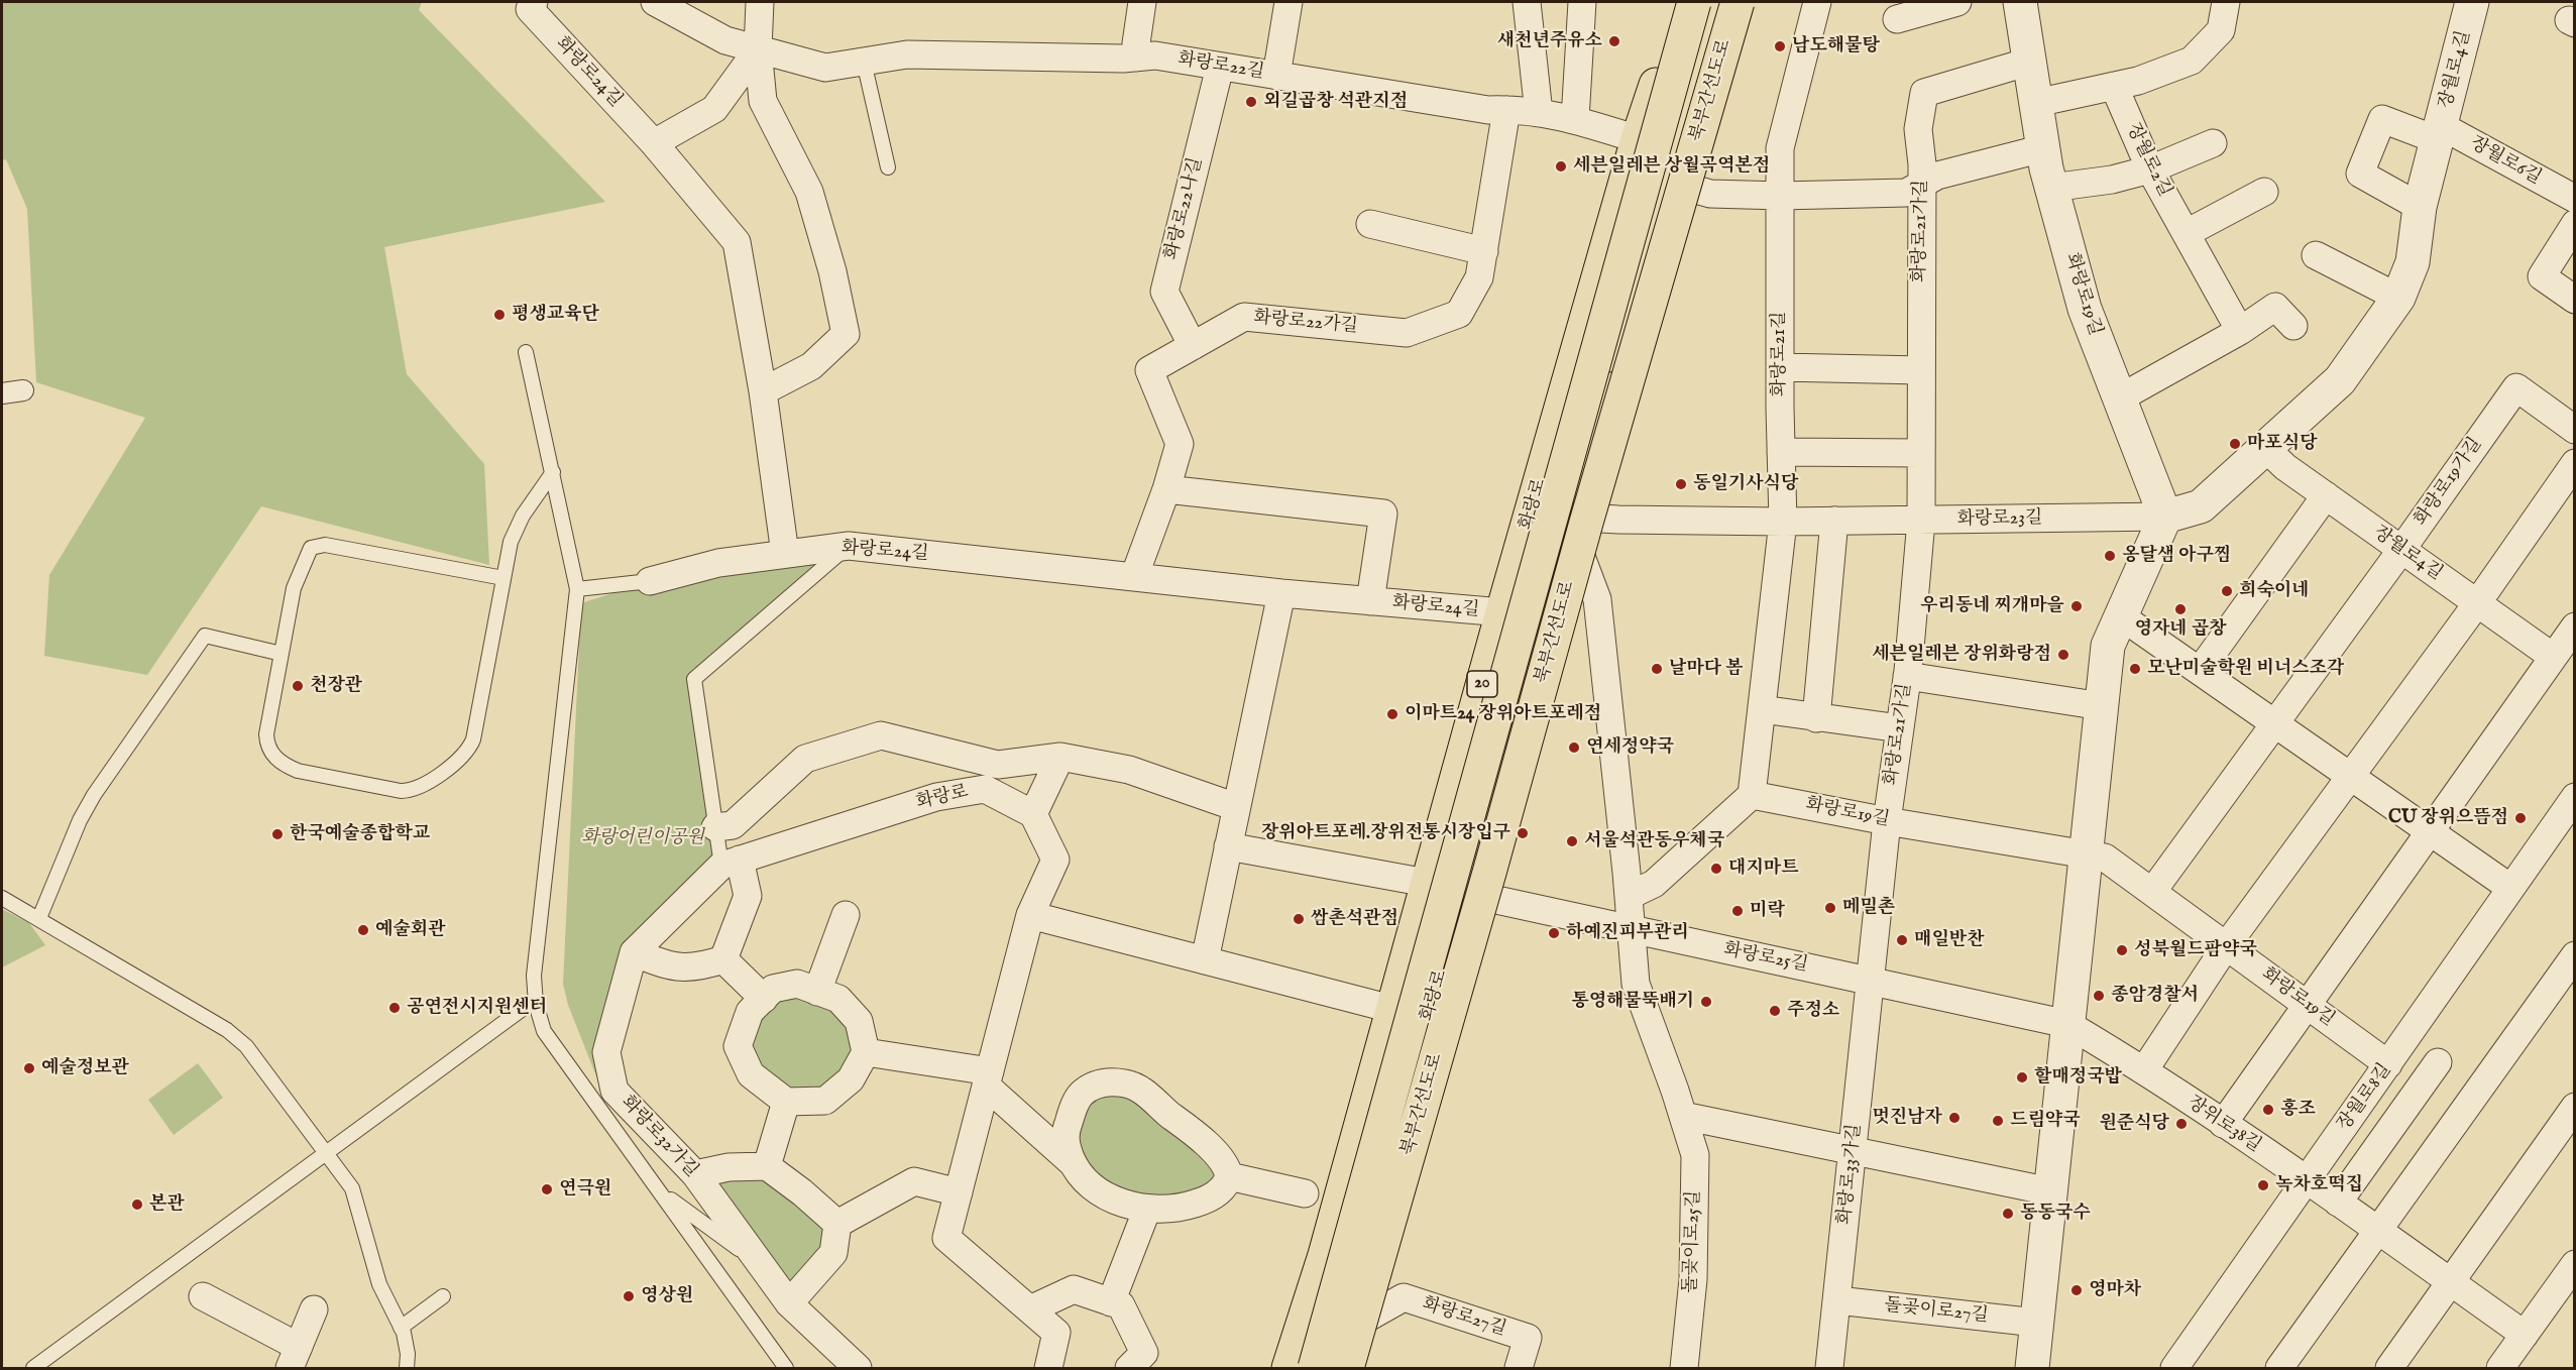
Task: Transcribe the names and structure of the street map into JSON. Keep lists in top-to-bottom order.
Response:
{
  "streets": {
    "main road": ["북부간선도로", "화랑로", "20"],
    "street": [
      "화랑로22길",
      "장월로4길",
      "화랑로24길",
      "장월로2길",
      "장월로6길",
      "화랑로22나길",
      "화랑로21가길",
      "화랑로19길",
      "화랑로22가길",
      "화랑로21길",
      "화랑로19가길",
      "화랑로23길",
      "화랑로25길",
      "장월로8길",
      "장위로38길",
      "화랑로32가길",
      "화랑로33가길",
      "돌곶이로25길",
      "돌곶이로27길",
      "화랑로27길"
    ]
  },
  "crossings": [
    ["화랑로22길", "화랑로22나길"],
    ["화랑로22길", "화랑로22가길"],
    ["화랑로22길", "화랑로"],
    ["장월로4길", "장월로6길"],
    ["장월로4길", "화랑로19길"],
    ["장월로4길", "화랑로19가길"],
    ["장월로4길", "화랑로23길"],
    ["화랑로24길", "화랑로22가길"],
    ["화랑로24길", "화랑로"],
    ["북부간선도로", "화랑로"],
    ["화랑로22나길", "화랑로22가길"],
    ["화랑로21가길", "화랑로19길"],
    ["화랑로21가길", "화랑로23길"],
    ["화랑로21가길", "화랑로25길"],
    ["화랑로21가길", "화랑로33가길"],
    ["화랑로19길", "화랑로21길"],
    ["화랑로19길", "화랑로19가길"],
    ["화랑로19길", "화랑로23길"],
    ["화랑로19길", "장월로8길"],
    ["화랑로21길", "화랑로23길"],
    ["화랑로", "화랑로23길"],
    ["화랑로", "화랑로25길"],
    ["화랑로", "돌곶이로25길"],
    ["화랑로", "화랑로27길"],
    ["화랑로25길", "장위로38길"],
    ["화랑로25길", "화랑로33가길"],
    ["화랑로25길", "돌곶이로25길"],
    ["장월로8길", "장위로38길"],
    ["화랑로33가길", "돌곶이로27길"]
  ],
  "parks": ["화랑어린이공원"],
  "places": [
    "새천년주유소",
    "남도해물탕",
    "외길곱창 석관지점",
    "세븐일레븐 상월곡역본점",
    "평생교육단",
    "마포식당",
    "동일기사식당",
    "옹달샘 아구찜",
    "희숙이네",
    "우리동네 찌개마을",
    "영자네 곱창",
    "세븐일레븐 장위화랑점",
    "날마다 봄",
    "모난미술학원 비너스조각",
    "천장관",
    "이마트24 장위아트포레점",
    "연세정약국",
    "CU 장위으뜸점",
    "장위아트포레.장위전통시장입구",
    "한국예술종합학교",
    "서울석관동우체국",
    "대지마트",
    "메밀촌",
    "미락",
    "쌈촌석관점",
    "예술회관",
    "하예진피부관리",
    "매일반찬",
    "성북월드팜약국",
    "종암경찰서",
    "통영해물뚝배기",
    "공연전시지원센터",
    "주정소",
    "예술정보관",
    "할매정국밥",
    "홍조",
    "멋진남자",
    "드림약국",
    "원준식당",
    "녹차호떡집",
    "연극원",
    "본관",
    "동동국수",
    "영마차",
    "영상원"
  ]
}
